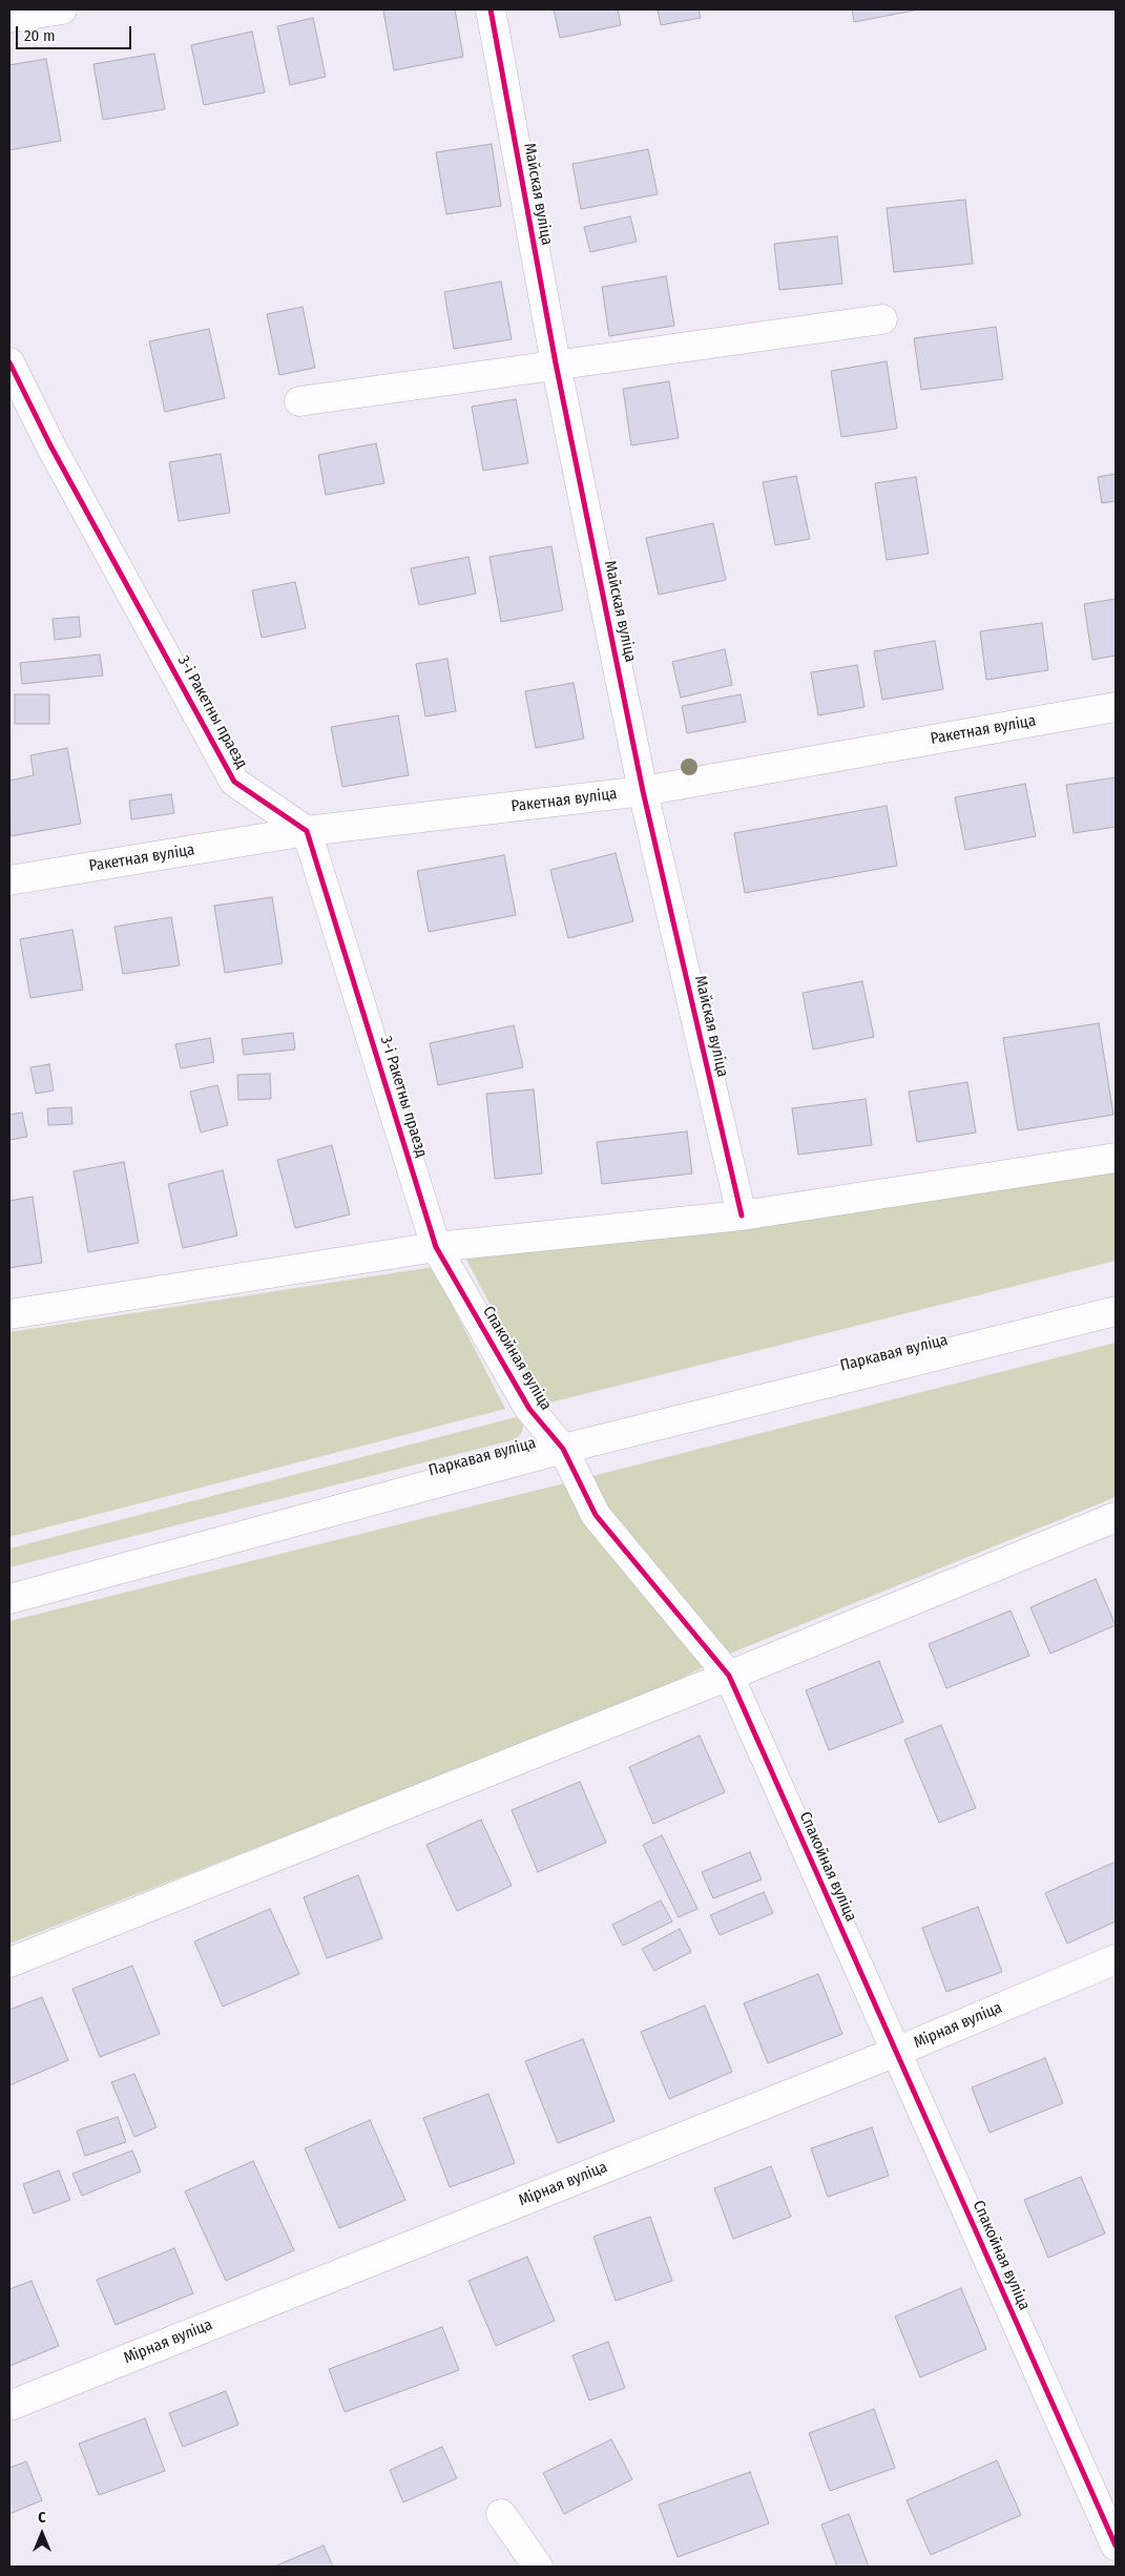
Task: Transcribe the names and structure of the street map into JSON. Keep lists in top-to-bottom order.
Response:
{
  "streets": {
    "street": [
      "Майская вуліца",
      "3-і Ракетны праезд",
      "Ракетная вуліца",
      "Паркавая вуліца",
      "Спакойная вуліца",
      "Мірная вуліца"
    ]
  },
  "crossings": [
    ["Майская вуліца", "Ракетная вуліца"],
    ["3-і Ракетны праезд", "Ракетная вуліца"],
    ["3-і Ракетны праезд", "Спакойная вуліца"],
    ["Паркавая вуліца", "Спакойная вуліца"],
    ["Спакойная вуліца", "Мірная вуліца"]
  ],
  "scale_bar": "20 m",
  "north": "top"
}
